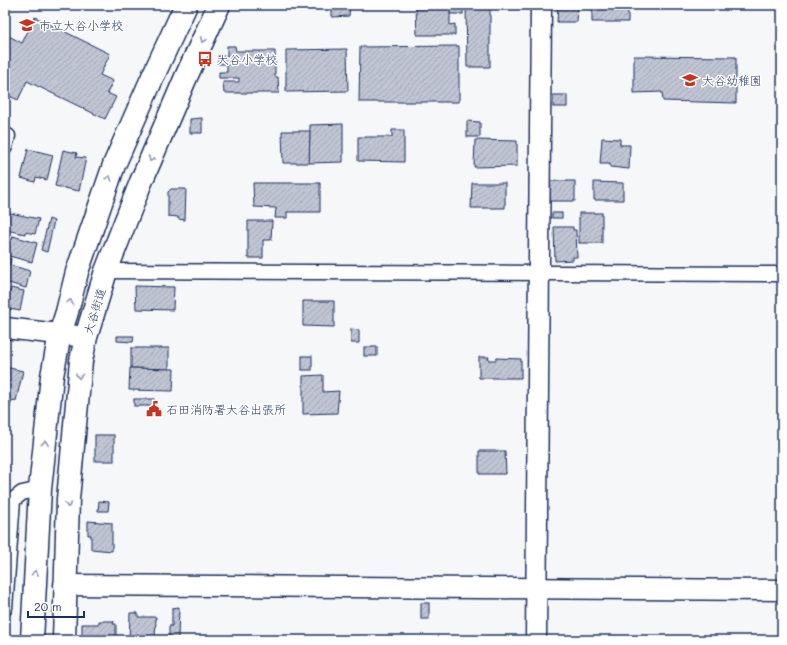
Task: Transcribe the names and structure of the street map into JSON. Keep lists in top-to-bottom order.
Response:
{
  "streets": {
    "main road": ["大谷街道"]
  },
  "places": {
    "school or university": ["市立大谷小学校", "大谷幼稚園"],
    "bus stop": ["大谷小学校"],
    "public building": ["石田消防署大谷出張所"]
  },
  "scale_bar": "20 m"
}
